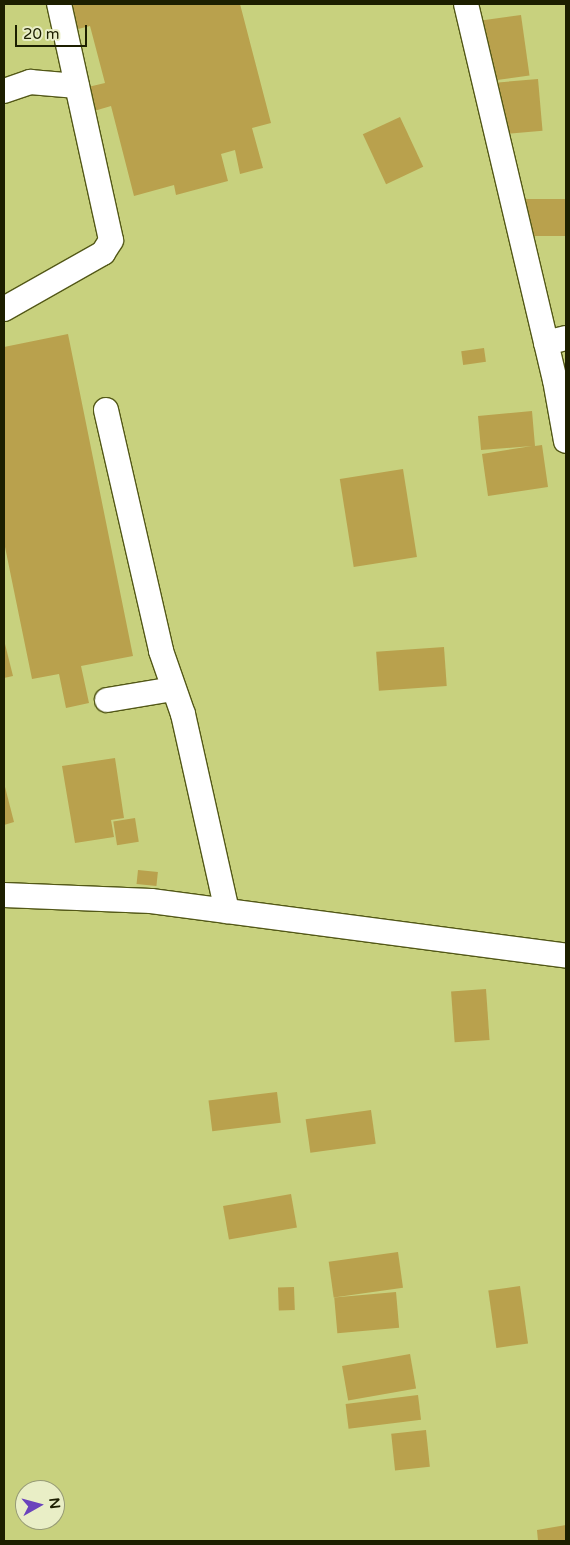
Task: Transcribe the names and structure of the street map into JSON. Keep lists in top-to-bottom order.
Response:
{
  "scale_bar": "20 m",
  "north": "right"
}
